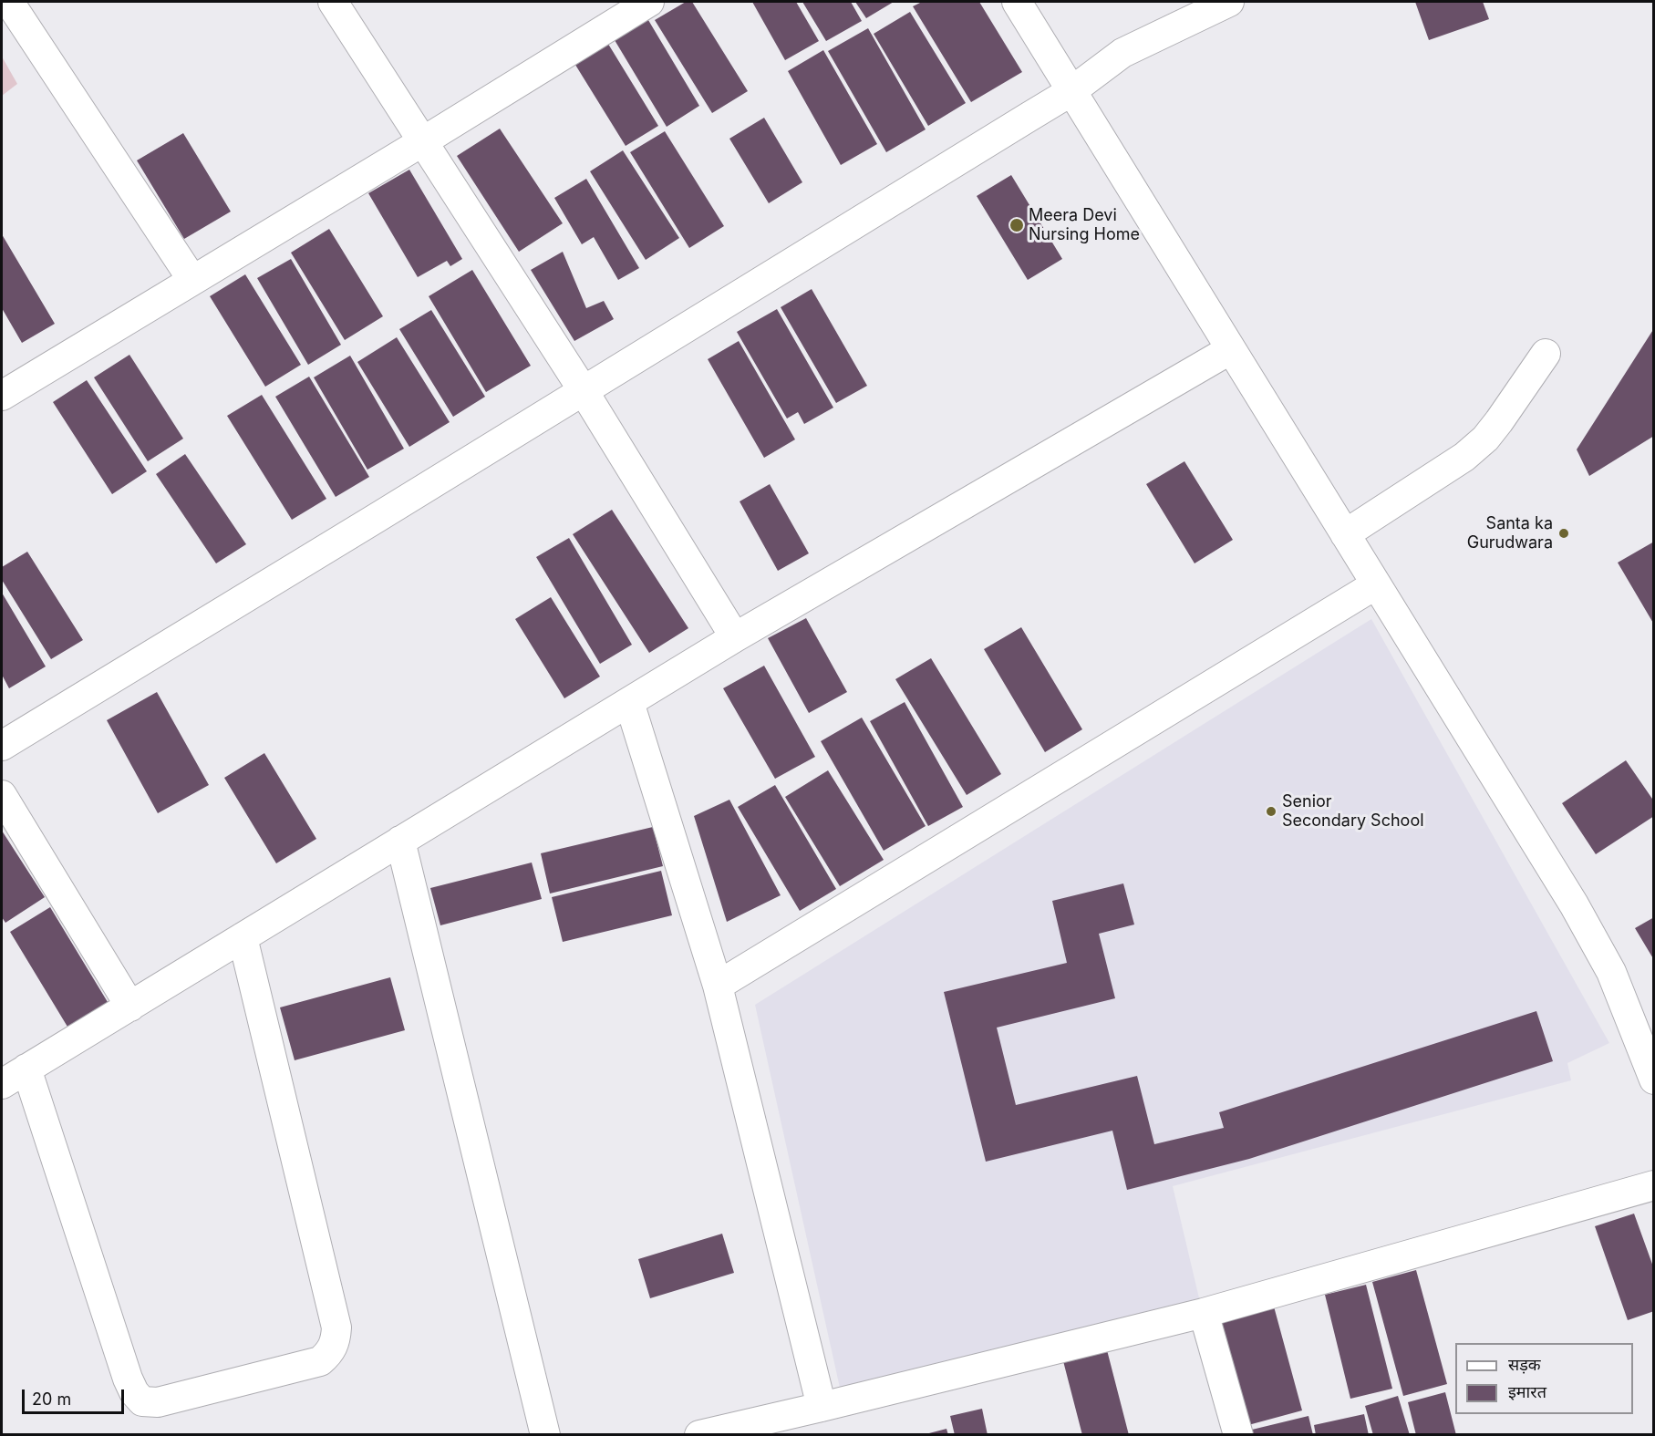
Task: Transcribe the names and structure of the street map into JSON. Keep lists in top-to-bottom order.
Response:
{
  "places": ["Meera Devi Nursing Home", "Santa ka Gurudwara", "Senior Secondary School"],
  "legend": ["सड़क", "इमारत"],
  "scale_bar": "20 m"
}
